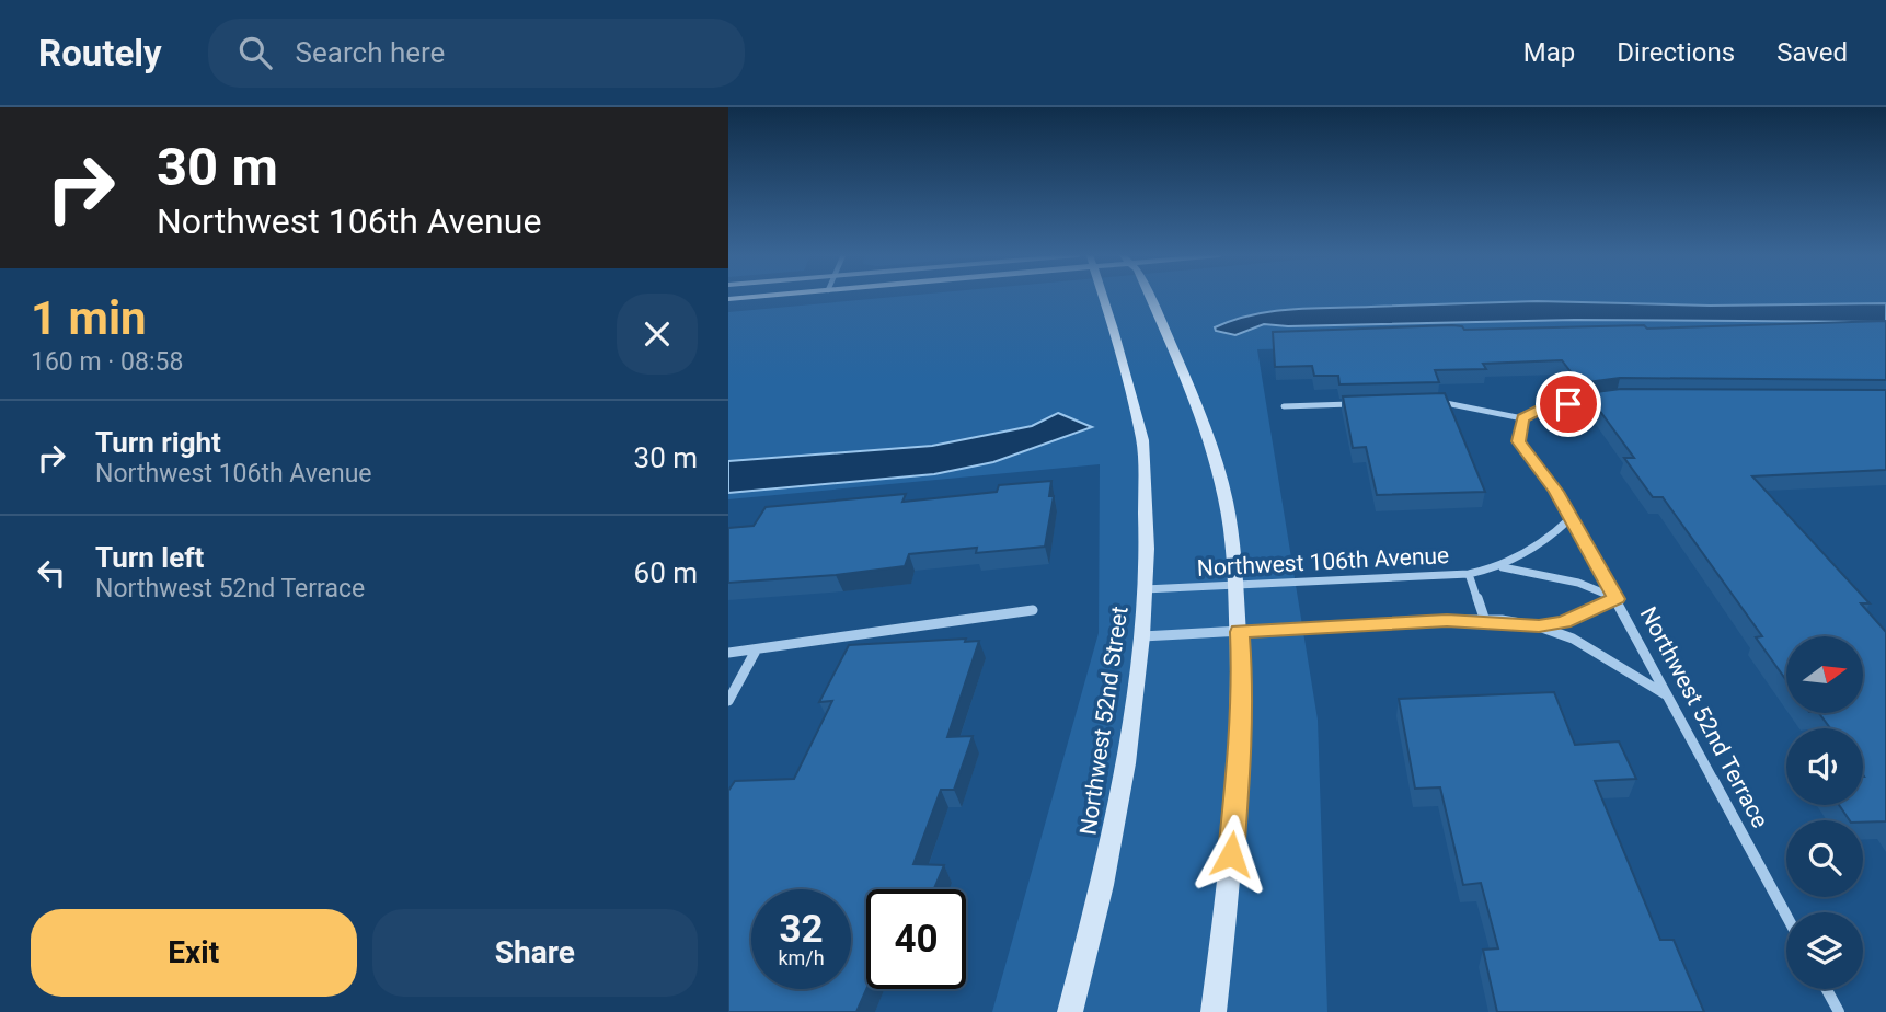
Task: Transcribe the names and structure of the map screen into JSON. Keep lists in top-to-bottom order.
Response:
{
  "streets": {
    "street": ["Northwest 106th Avenue", "Northwest 52nd Terrace", "Northwest 52nd Street"]
  },
  "crossings": [
    ["Northwest 106th Avenue", "Northwest 52nd Terrace"],
    ["Northwest 106th Avenue", "Northwest 52nd Street"]
  ],
  "north": "right",
  "page": {
    "header": "Routely",
    "search": "Search here",
    "nav": ["Map", "Directions", "Saved"],
    "turn": ["30 m", "Northwest 106th Avenue"],
    "heading": ["1 min", "160 m · 08:58"],
    "list": [
      {
        "name": "Turn right",
        "note": "Northwest 106th Avenue",
        "value": "30 m"
      },
      {
        "name": "Turn left",
        "note": "Northwest 52nd Terrace",
        "value": "60 m"
      }
    ],
    "speed": "32 km/h",
    "limit": "40",
    "buttons": ["Exit", "Share"]
  }
}
